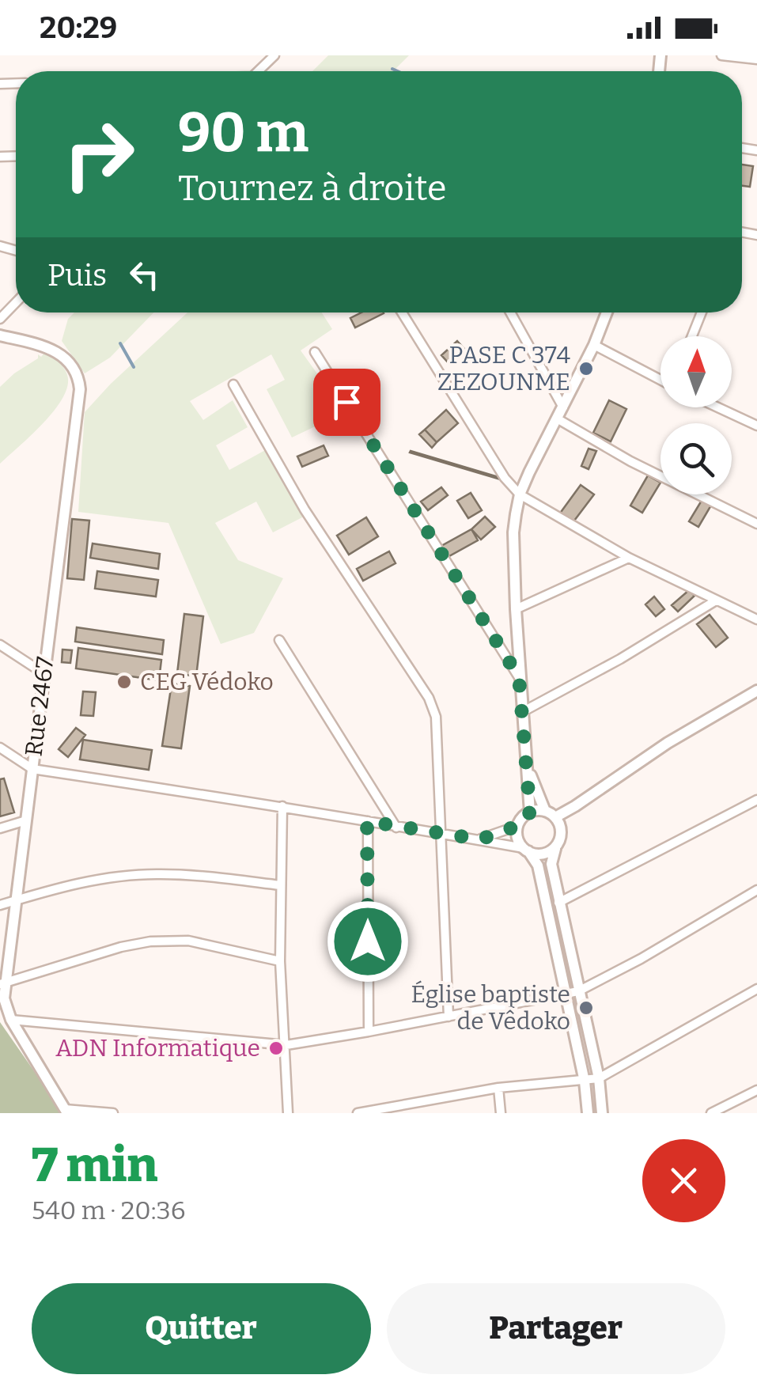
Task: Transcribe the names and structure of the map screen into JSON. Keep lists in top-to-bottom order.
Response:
{
  "streets": {
    "street": ["Rue 2467"]
  },
  "places": [
    "PASE C 374 ZEZOUNME",
    "CEG Védoko",
    "Église baptiste de Vêdoko",
    "ADN Informatique"
  ],
  "north": "top",
  "page": {
    "status": "20:29",
    "turn": ["90 m", "Tournez à droite"],
    "then": "Puis",
    "heading": ["7 min", "540 m · 20:36"],
    "buttons": ["Quitter", "Partager"]
  }
}
